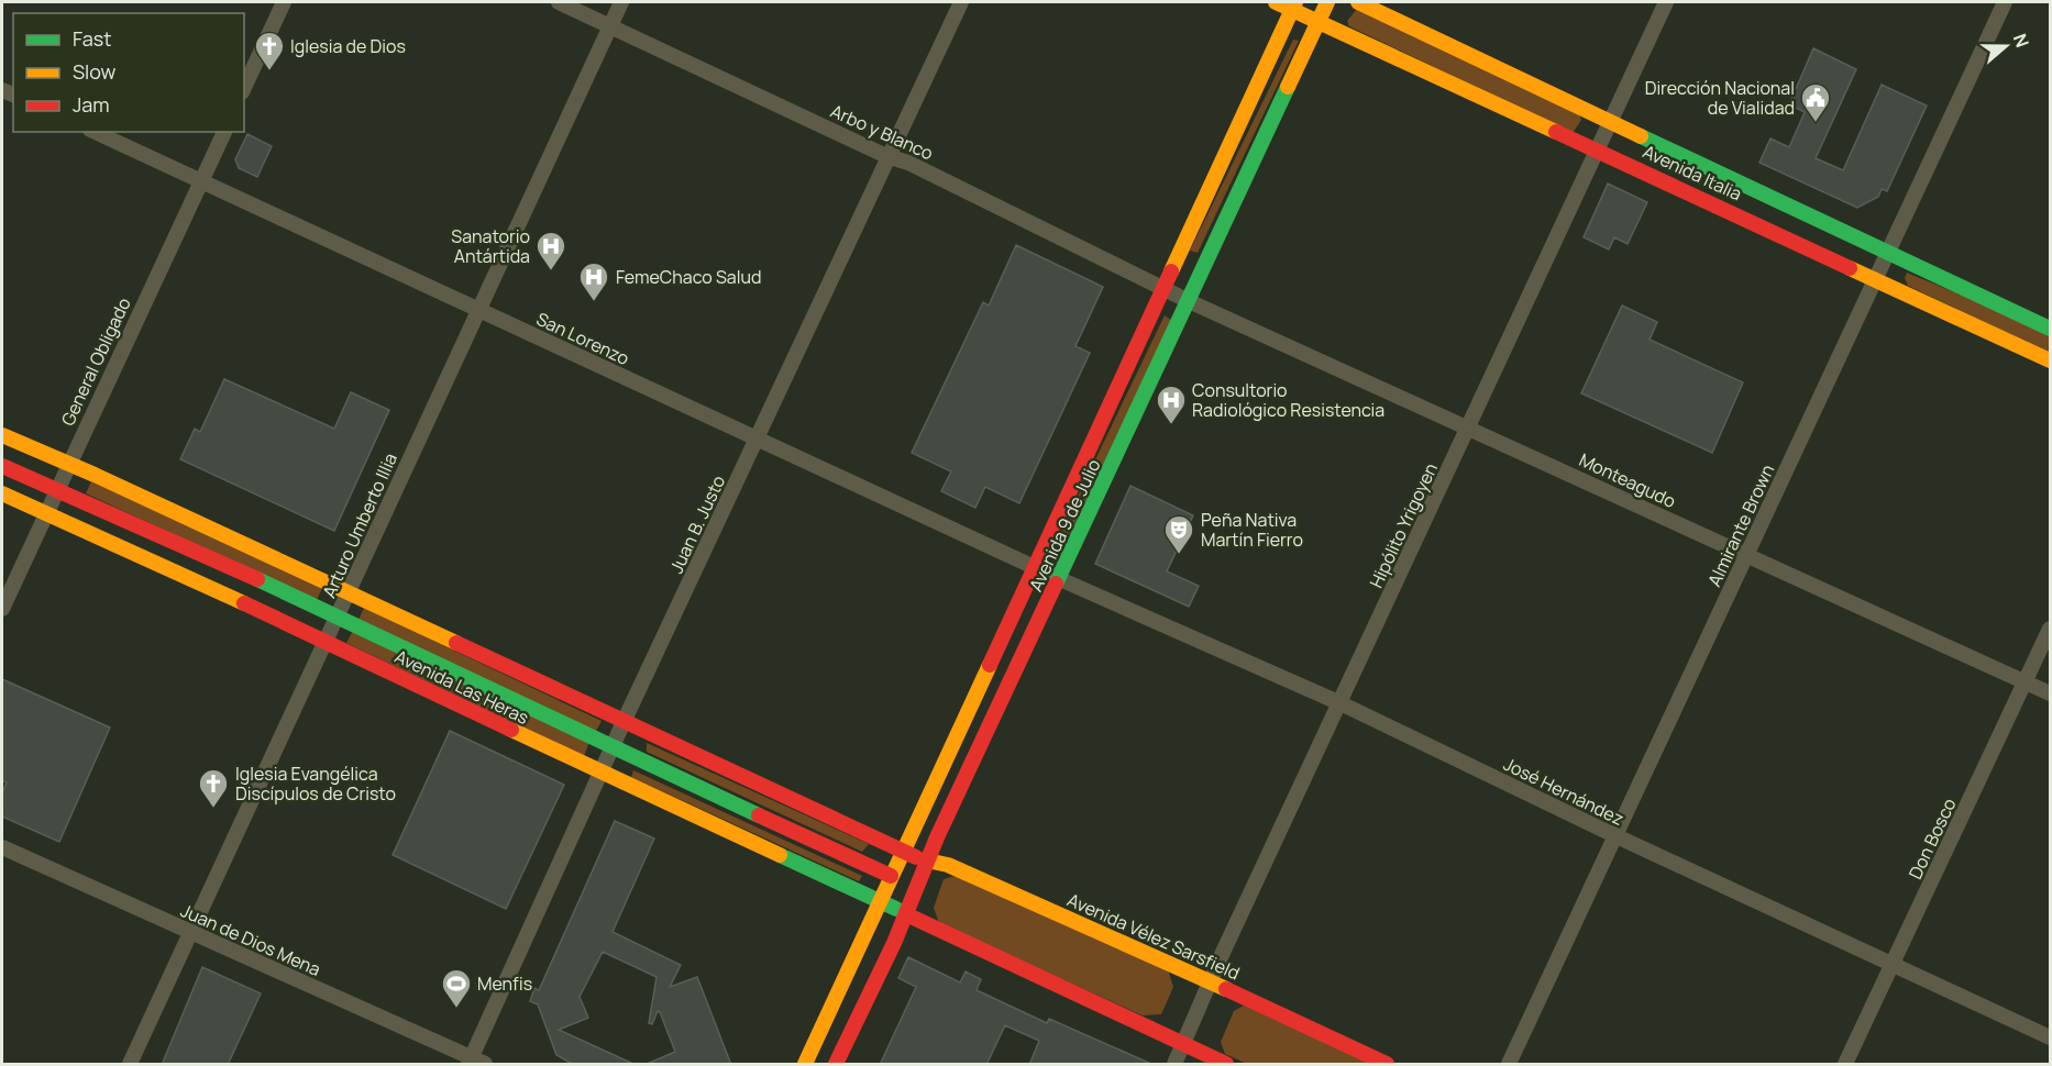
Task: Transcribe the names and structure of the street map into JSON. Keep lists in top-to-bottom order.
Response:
{
  "streets": {
    "main road": [
      "Avenida Italia",
      "Avenida 9 de Julio",
      "Avenida Las Heras",
      "Avenida Vélez Sarsfield"
    ],
    "street": [
      "Arbo y Blanco",
      "San Lorenzo",
      "General Obligado",
      "Monteagudo",
      "Juan B. Justo",
      "Arturo Umberto Illia",
      "Hipólito Yrigoyen",
      "Almirante Brown",
      "José Hernández",
      "Don Bosco",
      "Juan de Dios Mena"
    ]
  },
  "crossings": [
    ["Arbo y Blanco", "Monteagudo"],
    ["Arbo y Blanco", "Juan B. Justo"],
    ["Arbo y Blanco", "Arturo Umberto Illia"],
    ["Arbo y Blanco", "Avenida 9 de Julio"],
    ["Avenida Italia", "Avenida 9 de Julio"],
    ["Avenida Italia", "Hipólito Yrigoyen"],
    ["Avenida Italia", "Almirante Brown"],
    ["San Lorenzo", "General Obligado"],
    ["San Lorenzo", "Juan B. Justo"],
    ["San Lorenzo", "Arturo Umberto Illia"],
    ["San Lorenzo", "Avenida 9 de Julio"],
    ["San Lorenzo", "José Hernández"],
    ["General Obligado", "Avenida Las Heras"],
    ["Monteagudo", "Avenida 9 de Julio"],
    ["Monteagudo", "Hipólito Yrigoyen"],
    ["Monteagudo", "Almirante Brown"],
    ["Monteagudo", "Don Bosco"],
    ["Juan B. Justo", "Avenida Las Heras"],
    ["Juan B. Justo", "Juan de Dios Mena"],
    ["Arturo Umberto Illia", "Avenida Las Heras"],
    ["Arturo Umberto Illia", "Juan de Dios Mena"],
    ["Avenida 9 de Julio", "Avenida Las Heras"],
    ["Avenida 9 de Julio", "José Hernández"],
    ["Avenida 9 de Julio", "Avenida Vélez Sarsfield"],
    ["Hipólito Yrigoyen", "José Hernández"],
    ["Hipólito Yrigoyen", "Avenida Vélez Sarsfield"],
    ["Almirante Brown", "José Hernández"],
    ["Avenida Las Heras", "Avenida Vélez Sarsfield"],
    ["José Hernández", "Don Bosco"]
  ],
  "places": {
    "church": ["Iglesia de Dios", "Iglesia Evangélica Discípulos de Cristo"],
    "public building": ["Dirección Nacional de Vialidad"],
    "hospital": ["Sanatorio Antártida", "FemeChaco Salud", "Consultorio Radiológico Resistencia"],
    "theatre": ["Peña Nativa Martín Fierro"],
    "sports": ["Menfis"]
  },
  "legend": ["Fast", "Slow", "Jam"],
  "north": "right"
}
